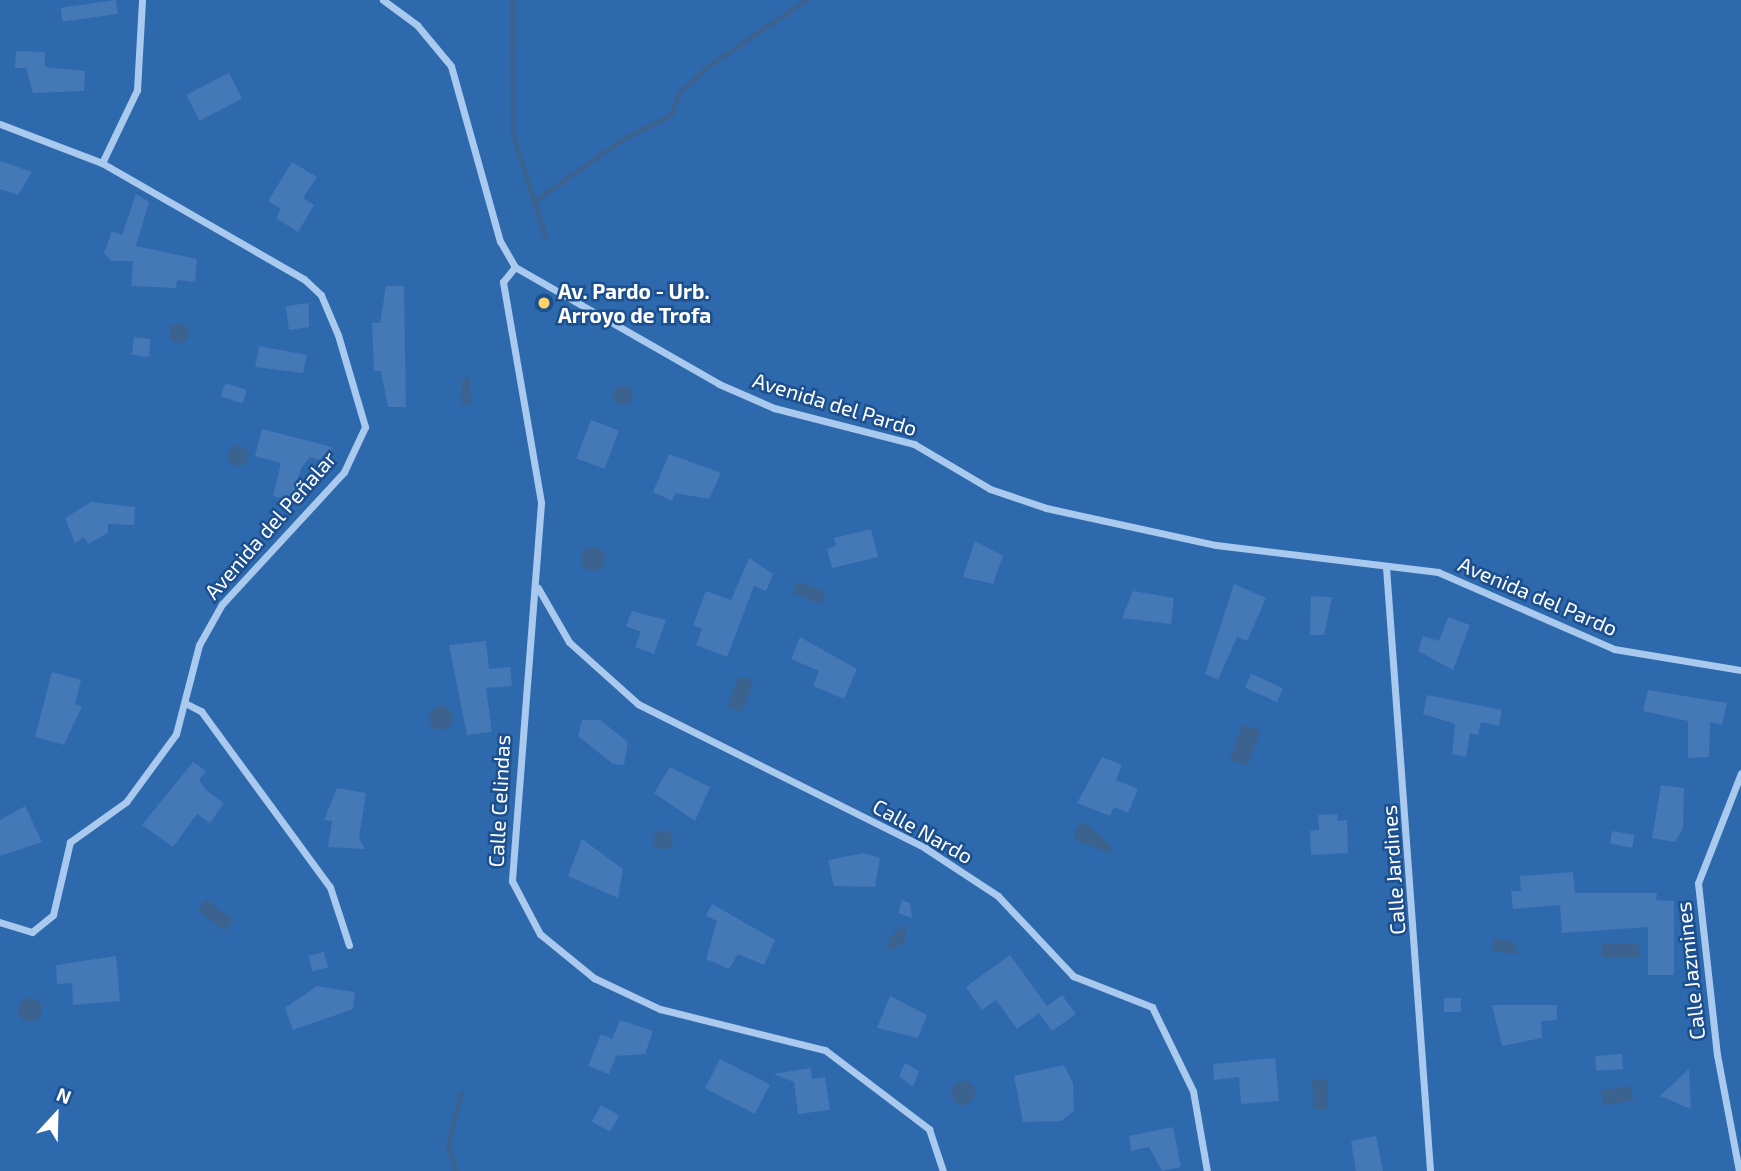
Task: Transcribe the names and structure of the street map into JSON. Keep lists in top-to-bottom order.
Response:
{
  "streets": {
    "street": [
      "Avenida del Pardo",
      "Avenida del Peñalar",
      "Calle Celindas",
      "Calle Nardo",
      "Calle Jardines",
      "Calle Jazmines"
    ]
  },
  "crossings": [
    ["Avenida del Pardo", "Calle Celindas"],
    ["Avenida del Pardo", "Calle Jardines"],
    ["Calle Celindas", "Calle Nardo"]
  ],
  "places": ["Av. Pardo - Urb. Arroyo de Trofa"],
  "north": "top"
}
